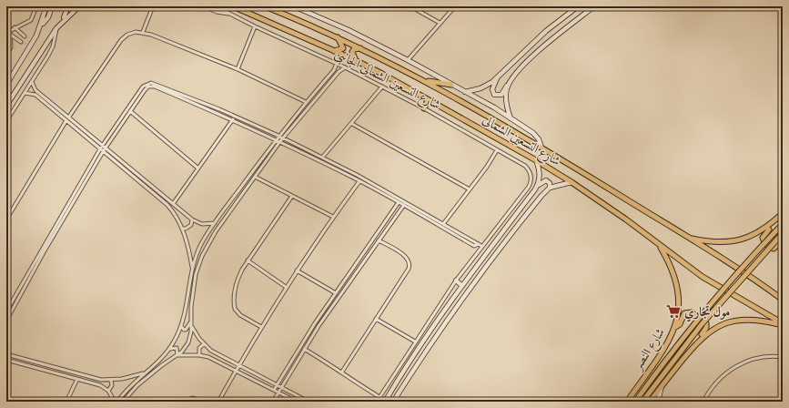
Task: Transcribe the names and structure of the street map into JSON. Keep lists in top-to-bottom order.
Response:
{
  "streets": {
    "main road": ["شارع التسعين الشمالى", "شارع النصر"],
    "street": ["شارع التسعين الشمالى الجانبى"]
  },
  "crossings": [
    ["شارع التسعين الشمالى", "شارع النصر"]
  ],
  "places": {
    "supermarket": ["مول تجاري"]
  }
}
